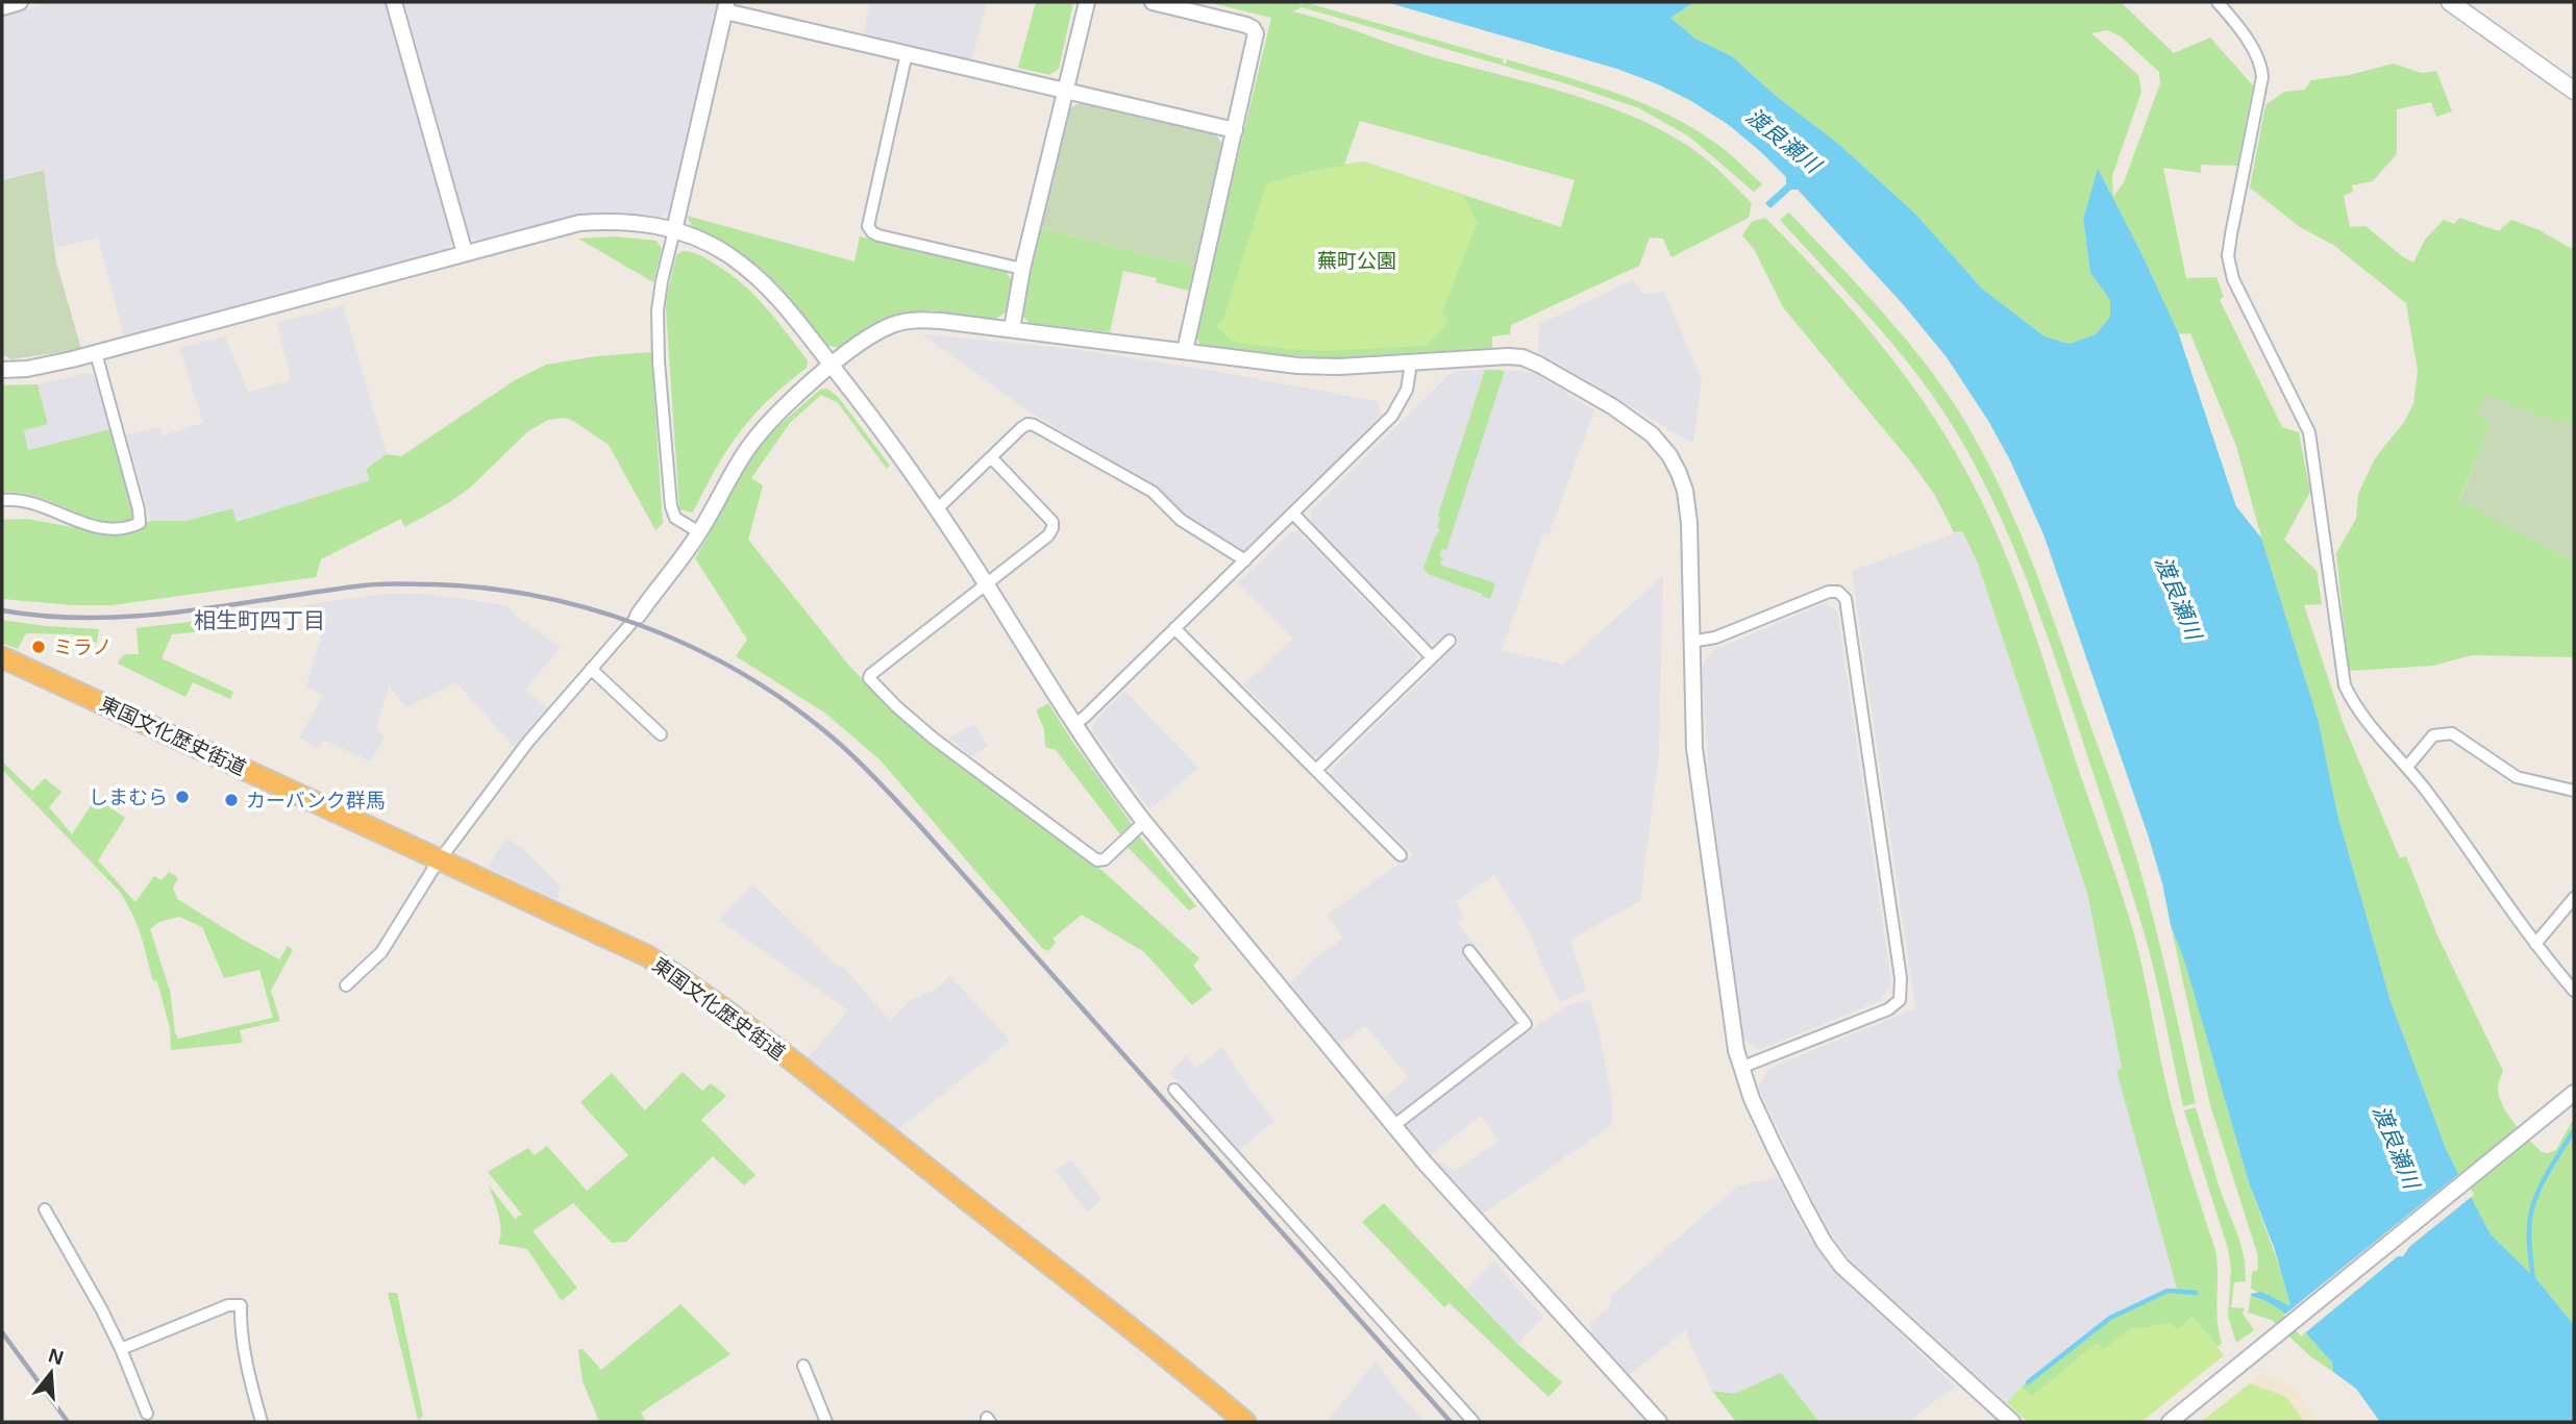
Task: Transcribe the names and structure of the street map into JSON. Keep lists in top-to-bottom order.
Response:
{
  "streets": {
    "highway": ["東国文化歴史街道"]
  },
  "districts": ["相生町四丁目"],
  "water": ["渡良瀬川"],
  "parks": ["蕪町公園"],
  "places": ["ミラノ", "しまむら", "カーバンク群馬"],
  "north": "top"
}
